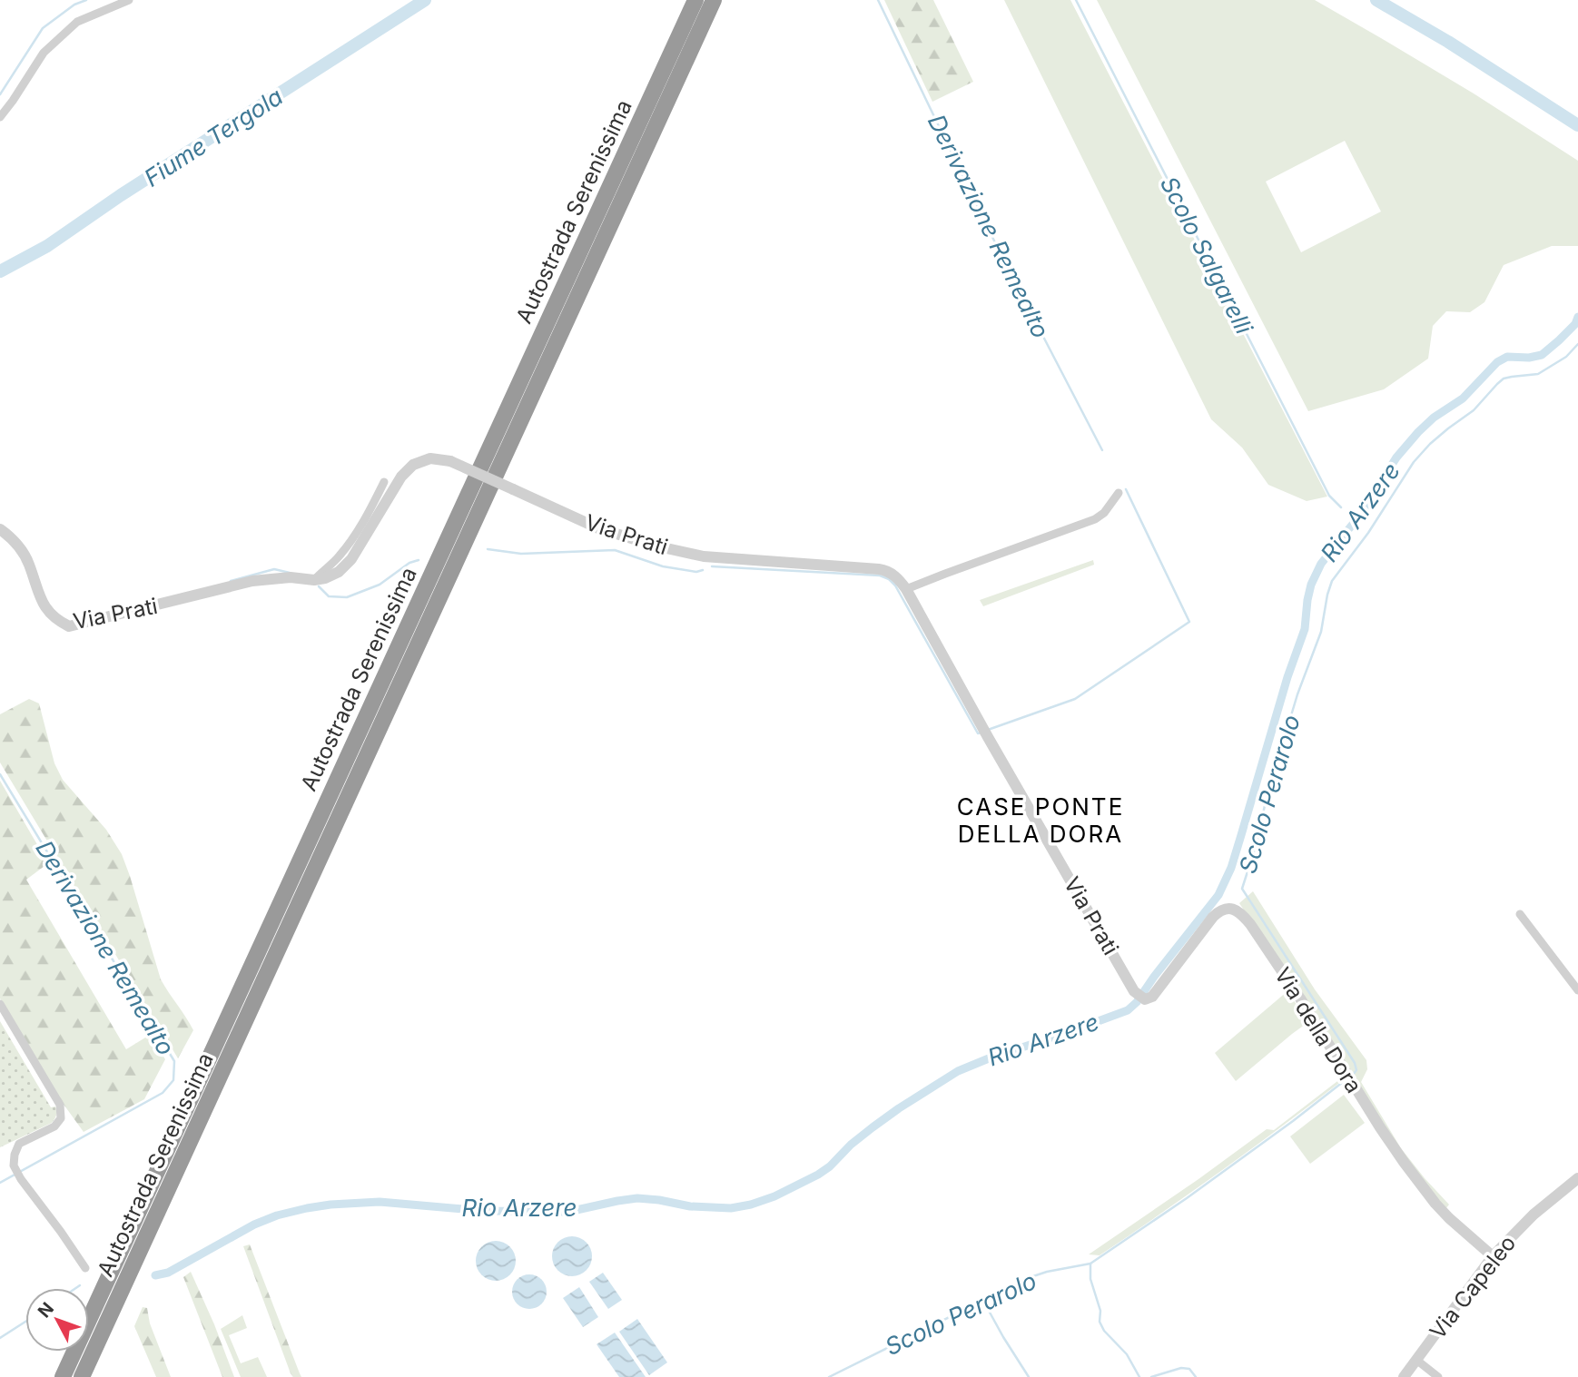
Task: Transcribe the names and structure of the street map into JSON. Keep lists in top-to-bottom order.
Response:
{
  "streets": {
    "highway": ["Autostrada Serenissima"],
    "street": ["Via Prati", "Via della Dora", "Via Capeleo"]
  },
  "crossings": [
    ["Via Prati", "Via della Dora"],
    ["Via della Dora", "Via Capeleo"]
  ],
  "districts": ["CASE PONTE DELLA DORA"],
  "water": [
    "Fiume Tergola",
    "Derivazione Remealto",
    "Scolo Salgarelli",
    "Rio Arzere",
    "Scolo Perarolo"
  ],
  "north": "top left"
}
